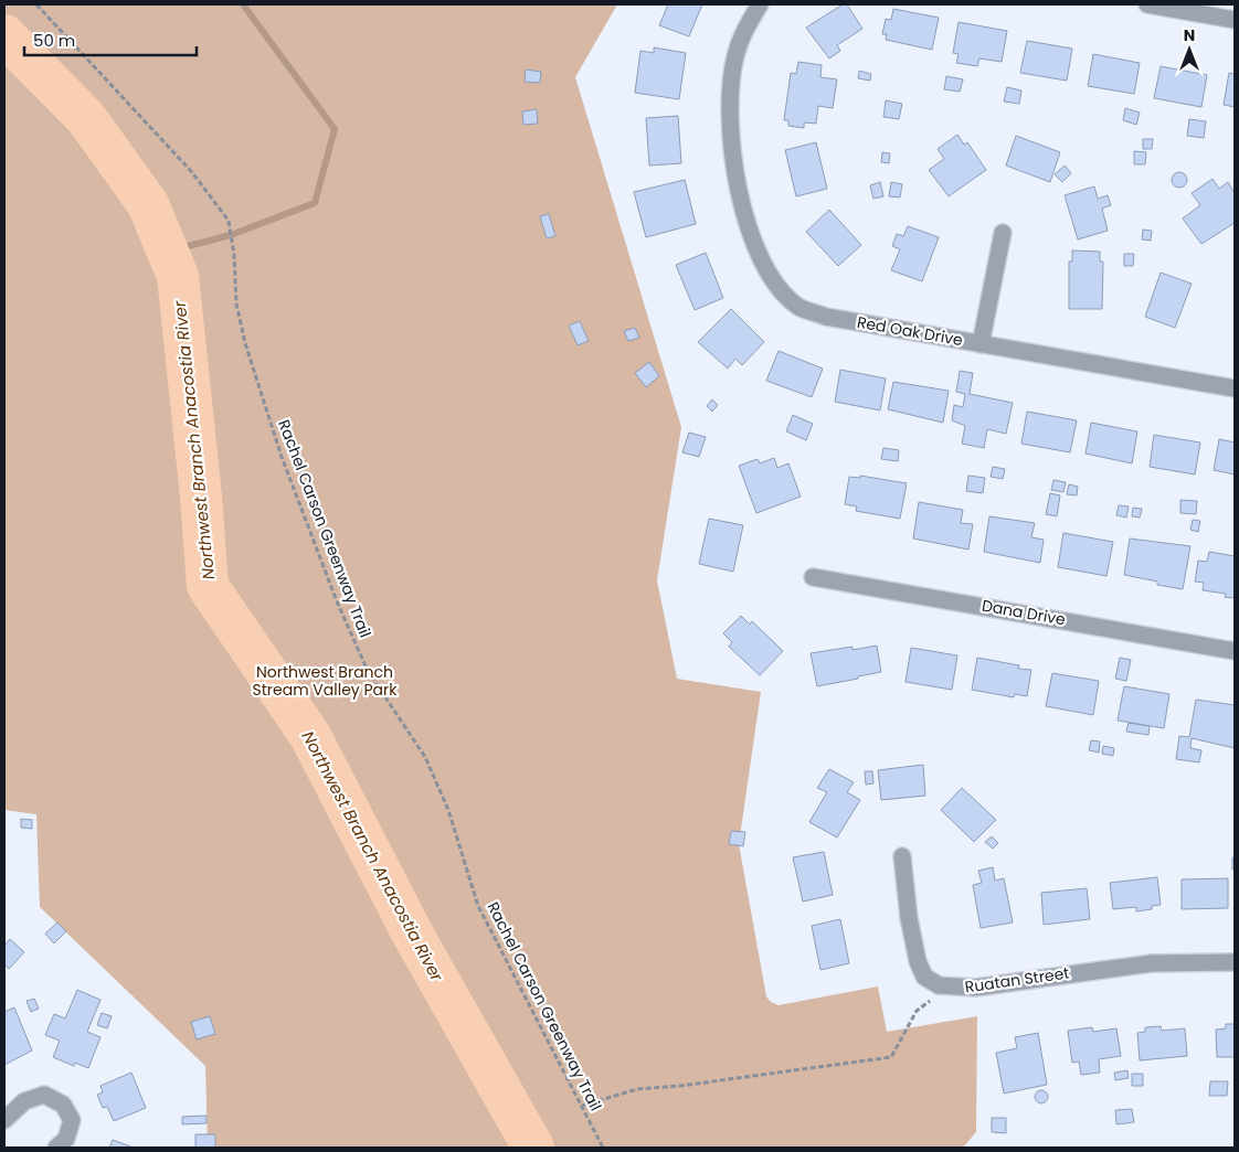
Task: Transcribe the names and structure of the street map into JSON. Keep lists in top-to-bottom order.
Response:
{
  "streets": {
    "street": ["Red Oak Drive", "Dana Drive", "Ruatan Street"],
    "path": ["Rachel Carson Greenway Trail"]
  },
  "water": ["Northwest Branch Anacostia River"],
  "parks": ["Northwest Branch Stream Valley Park"],
  "scale_bar": "50 m",
  "north": "top"
}
